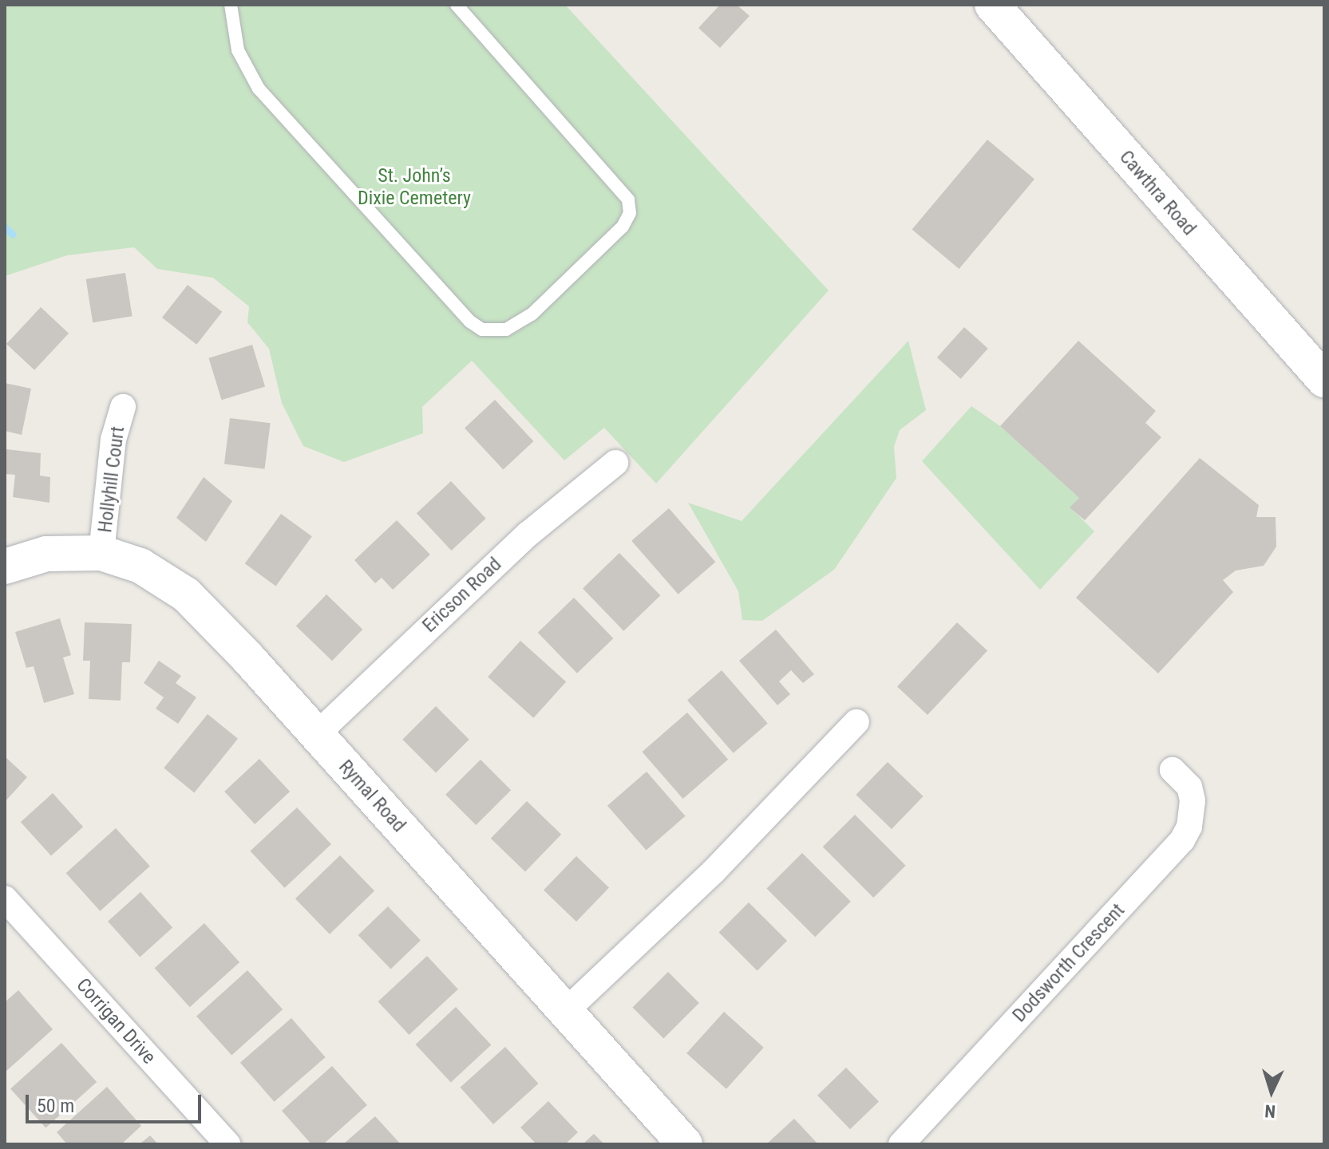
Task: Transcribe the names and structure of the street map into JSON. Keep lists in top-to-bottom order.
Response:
{
  "streets": {
    "street": [
      "Cawthra Road",
      "Hollyhill Court",
      "Ericson Road",
      "Rymal Road",
      "Dodsworth Crescent",
      "Corrigan Drive"
    ]
  },
  "crossings": [
    ["Hollyhill Court", "Rymal Road"],
    ["Ericson Road", "Rymal Road"]
  ],
  "parks": ["St. John’s Dixie Cemetery"],
  "scale_bar": "50 m",
  "north": "bottom"
}
